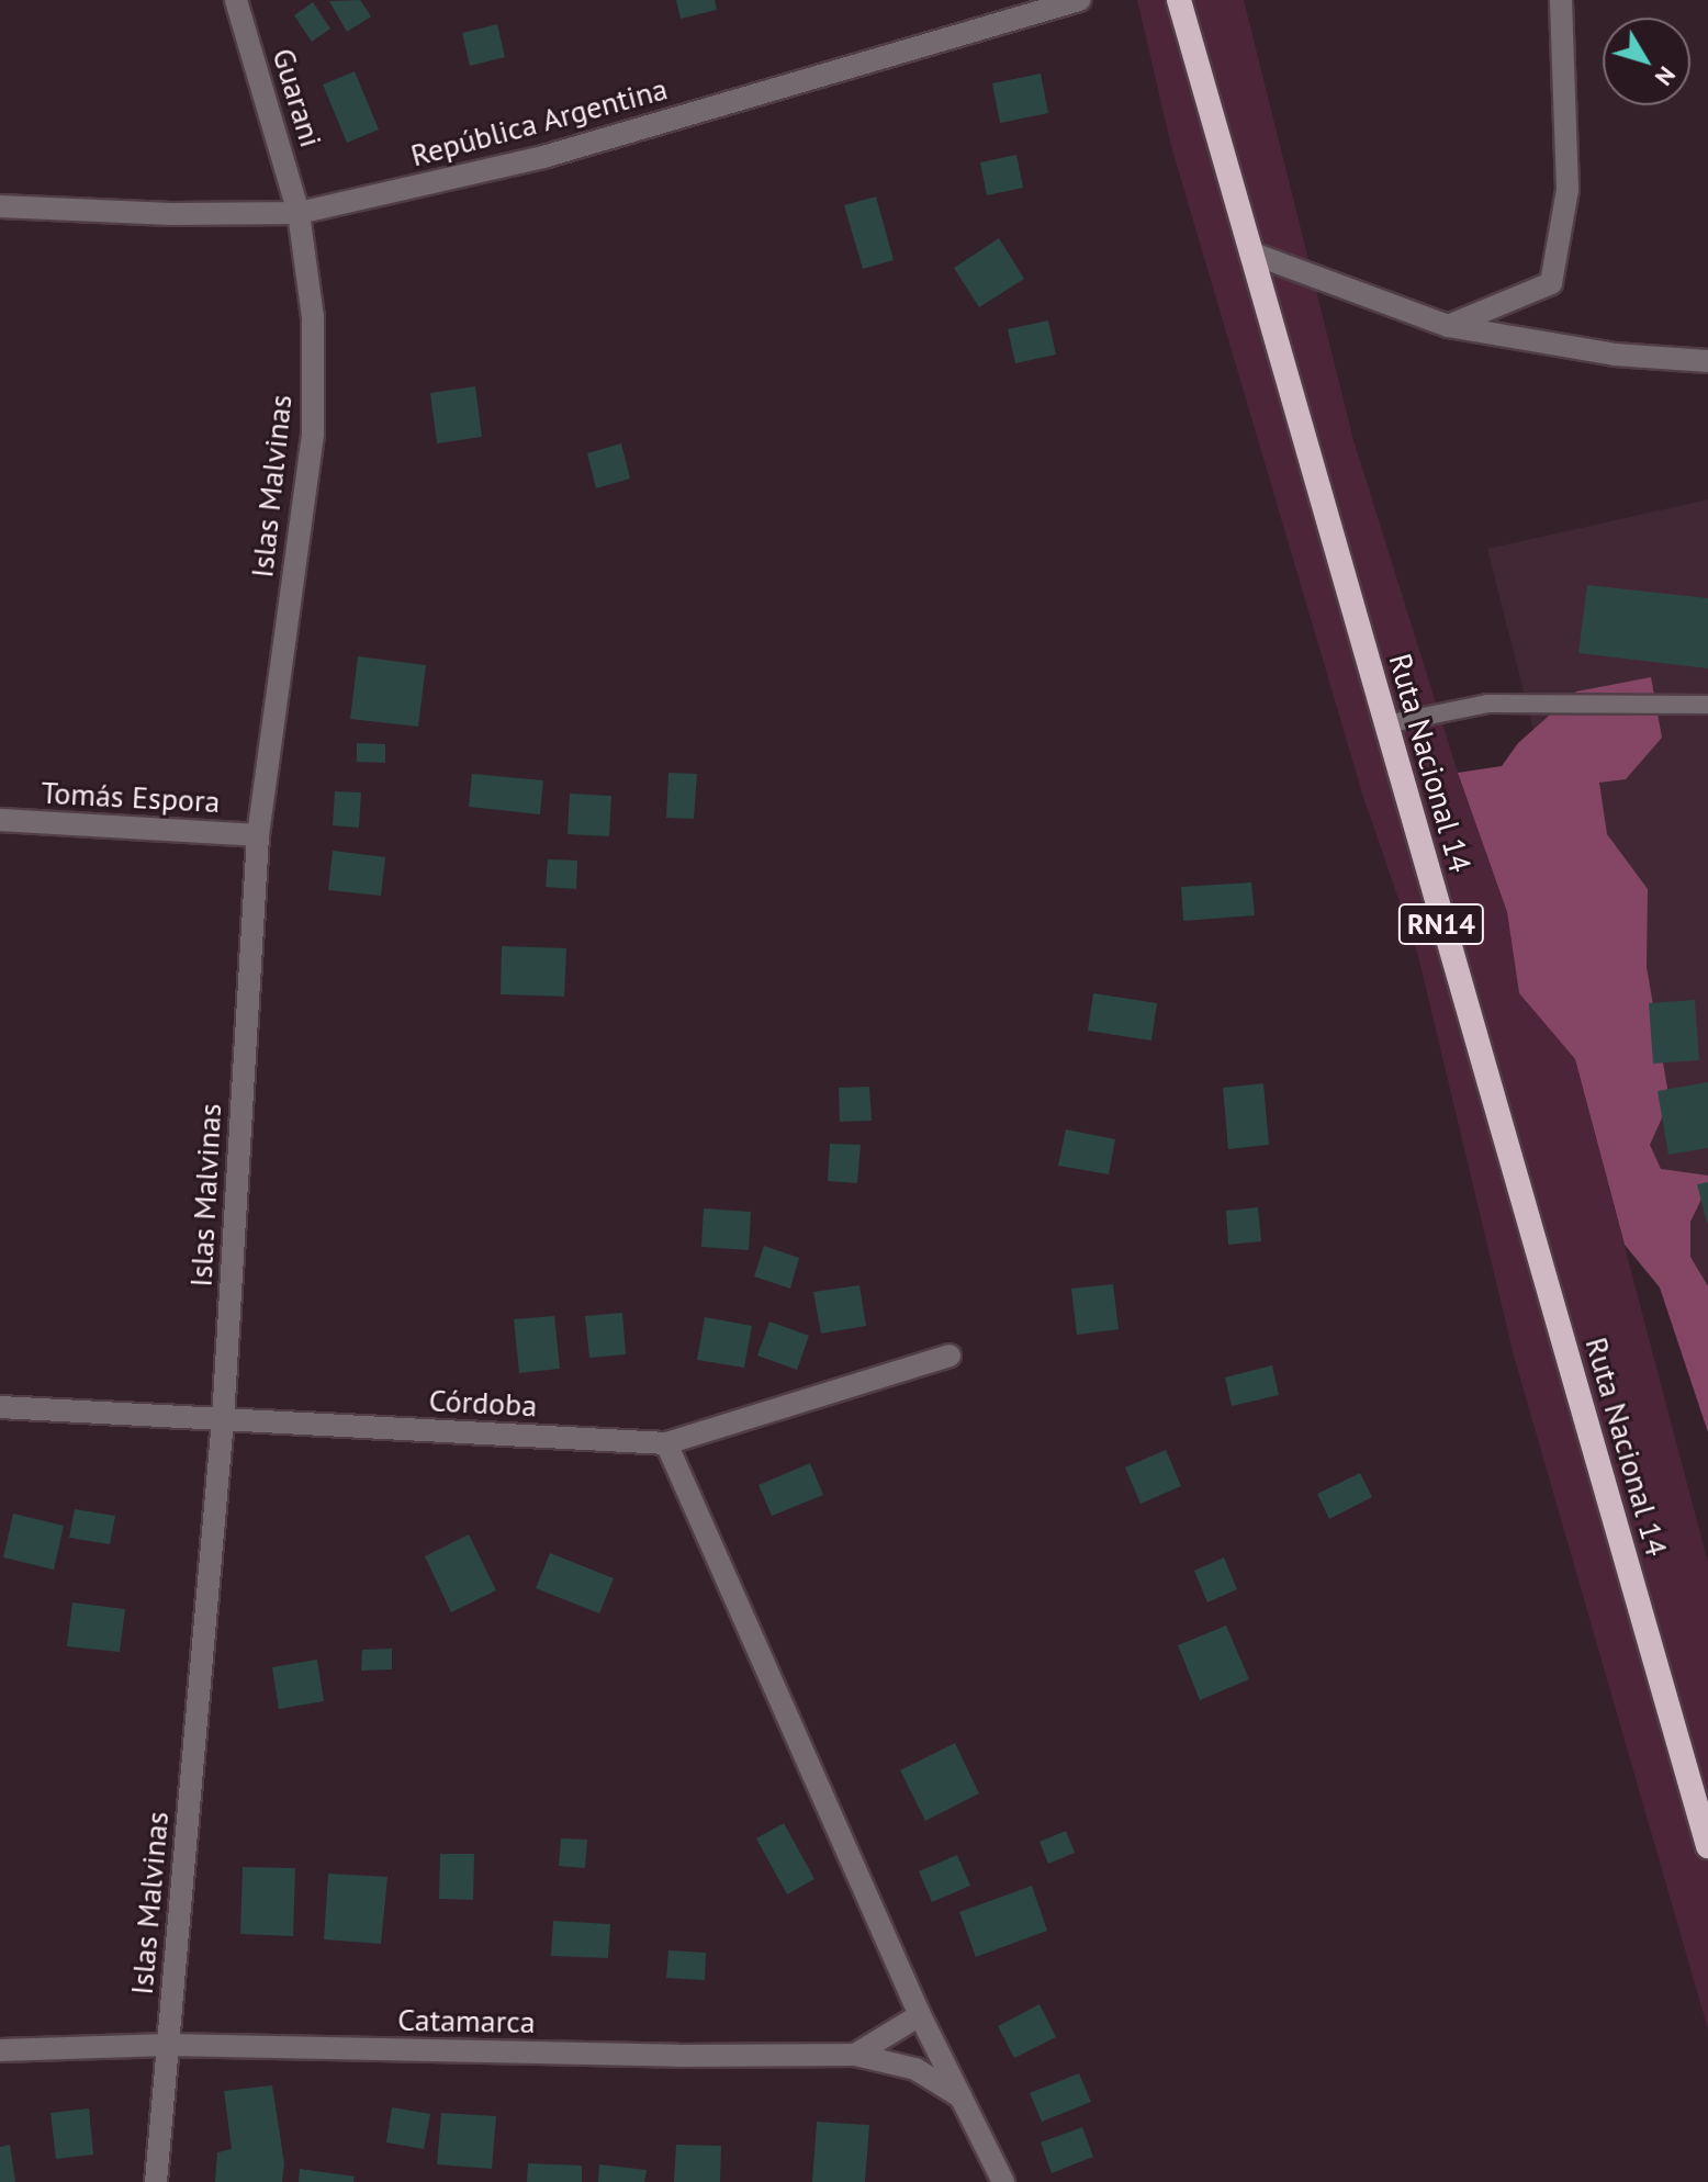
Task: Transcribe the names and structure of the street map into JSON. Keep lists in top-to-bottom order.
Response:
{
  "streets": {
    "highway": ["Ruta Nacional 14", "RN14"],
    "street": [
      "Guarani",
      "República Argentina",
      "Islas Malvinas",
      "Tomás Espora",
      "Córdoba",
      "Catamarca"
    ]
  },
  "crossings": [
    ["Guarani", "República Argentina"],
    ["Guarani", "Islas Malvinas"],
    ["República Argentina", "Islas Malvinas"],
    ["Islas Malvinas", "Tomás Espora"],
    ["Islas Malvinas", "Córdoba"],
    ["Islas Malvinas", "Catamarca"]
  ],
  "north": "bottom right"
}
